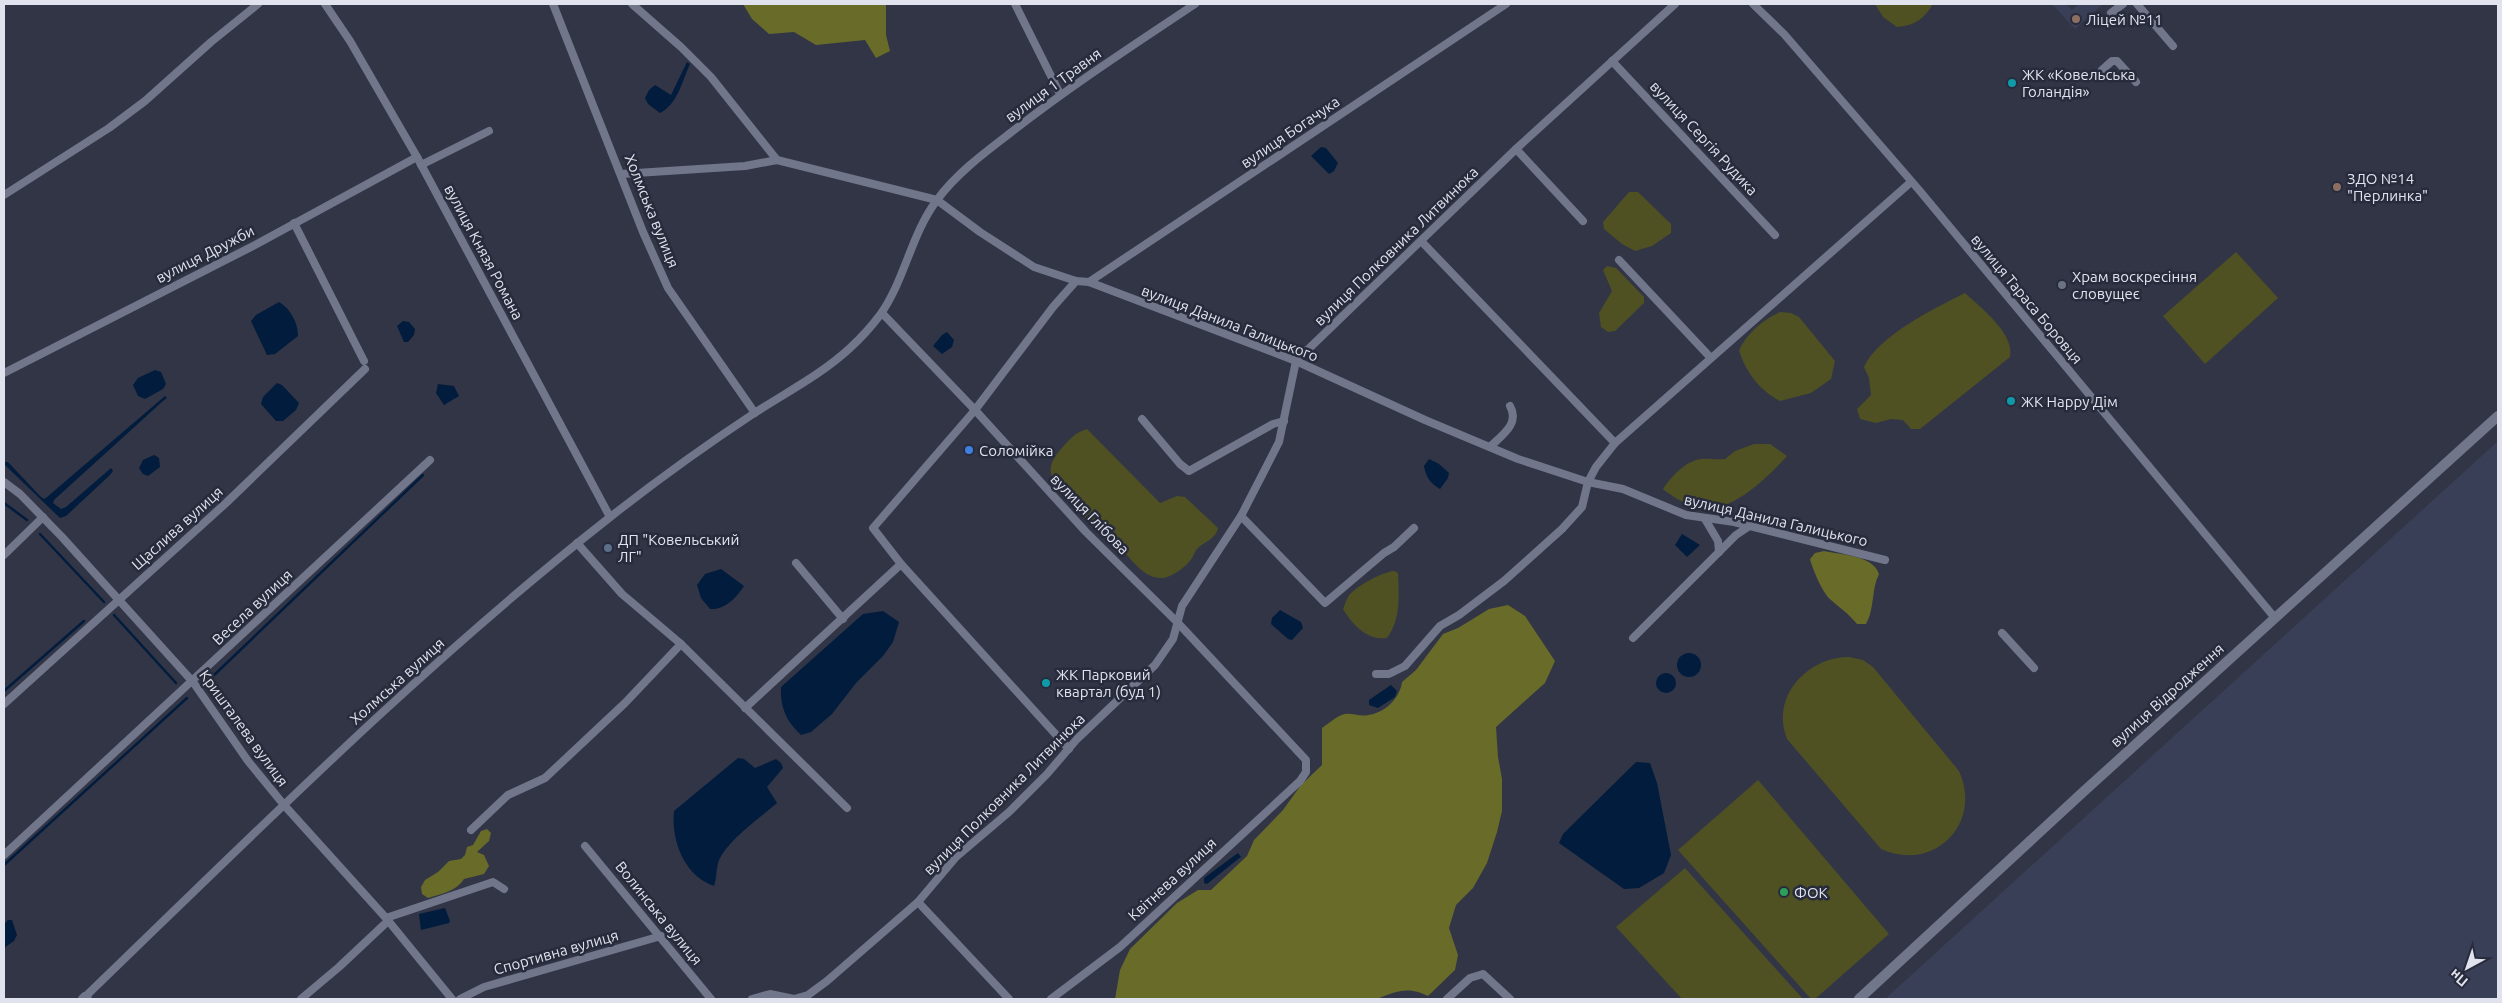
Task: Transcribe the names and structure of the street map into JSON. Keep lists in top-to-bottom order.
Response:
{
  "streets": {
    "street": [
      "вулиця 1 Травня",
      "вулиця Богачука",
      "вулиця Сергія Рудика",
      "Холмська вулиця",
      "вулиця Полковника Литвинюка",
      "вулиця Князя Романа",
      "вулиця Дружби",
      "вулиця Тараса Боровця",
      "вулиця Данила Галицького",
      "вулиця Глібова",
      "Щаслива вулиця",
      "Весела вулиця",
      "вулиця Відродження",
      "Кришталева вулиця",
      "Квітнева вулиця",
      "Волинська вулиця",
      "Спортивна вулиця"
    ]
  },
  "crossings": [
    ["вулиця 1 Травня", "Холмська вулиця"],
    ["вулиця 1 Травня", "вулиця Данила Галицького"],
    ["вулиця Богачука", "вулиця Данила Галицького"],
    ["вулиця Сергія Рудика", "вулиця Полковника Литвинюка"],
    ["Холмська вулиця", "вулиця Князя Романа"],
    ["Холмська вулиця", "вулиця Данила Галицького"],
    ["Холмська вулиця", "вулиця Глібова"],
    ["Холмська вулиця", "Кришталева вулиця"],
    ["вулиця Полковника Литвинюка", "вулиця Данила Галицького"],
    ["вулиця Полковника Литвинюка", "вулиця Глібова"],
    ["вулиця Князя Романа", "вулиця Дружби"],
    ["вулиця Дружби", "Щаслива вулиця"],
    ["вулиця Тараса Боровця", "вулиця Відродження"],
    ["вулиця Глібова", "Квітнева вулиця"],
    ["Щаслива вулиця", "Кришталева вулиця"],
    ["Весела вулиця", "Кришталева вулиця"],
    ["Волинська вулиця", "Спортивна вулиця"]
  ],
  "places": [
    "Ліцей №11",
    "ЖК «Ковельська Голандія»",
    "ЗДО №14 \"Перлинка\"",
    "Храм воскресіння словущеє",
    "ЖК Happy Дім",
    "Соломійка",
    "ДП \"Ковельський ЛГ\"",
    "ЖК Парковий квартал (буд 1)",
    "ФОК"
  ],
  "north": "bottom left"
}
